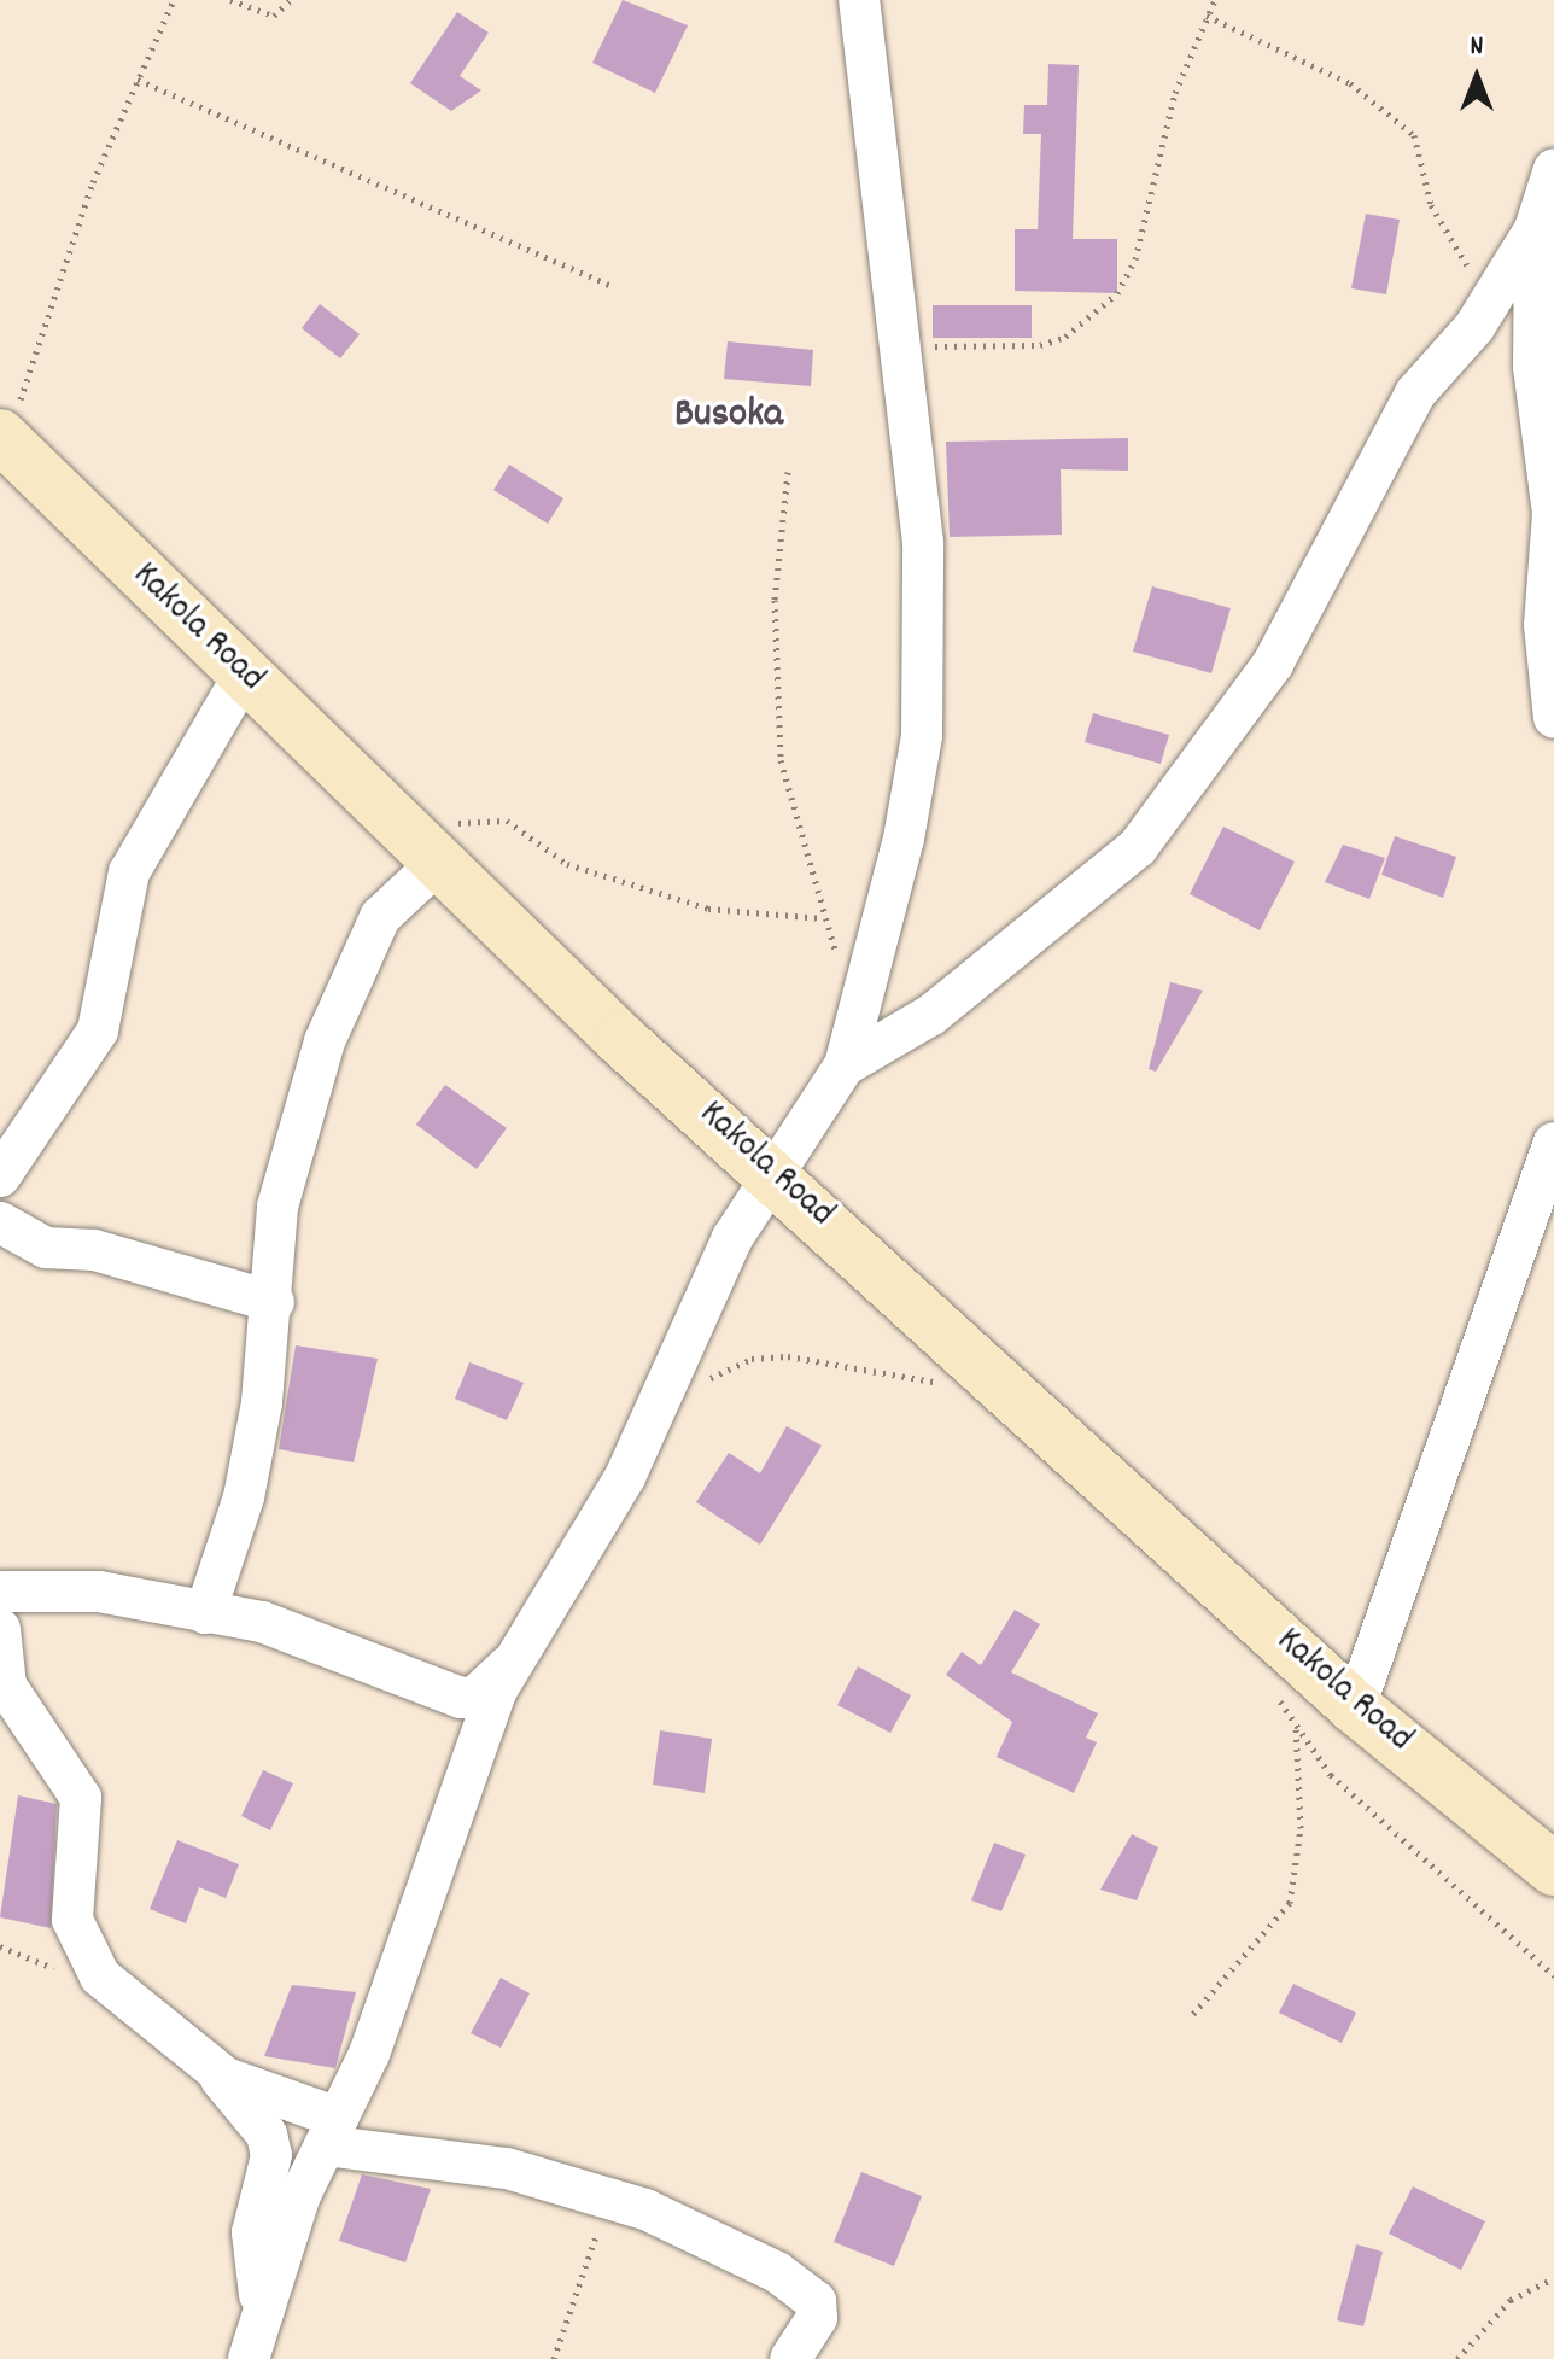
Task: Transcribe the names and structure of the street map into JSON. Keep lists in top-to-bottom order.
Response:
{
  "streets": {
    "main road": ["Kakola Road"]
  },
  "districts": ["Busoka"],
  "north": "top"
}
